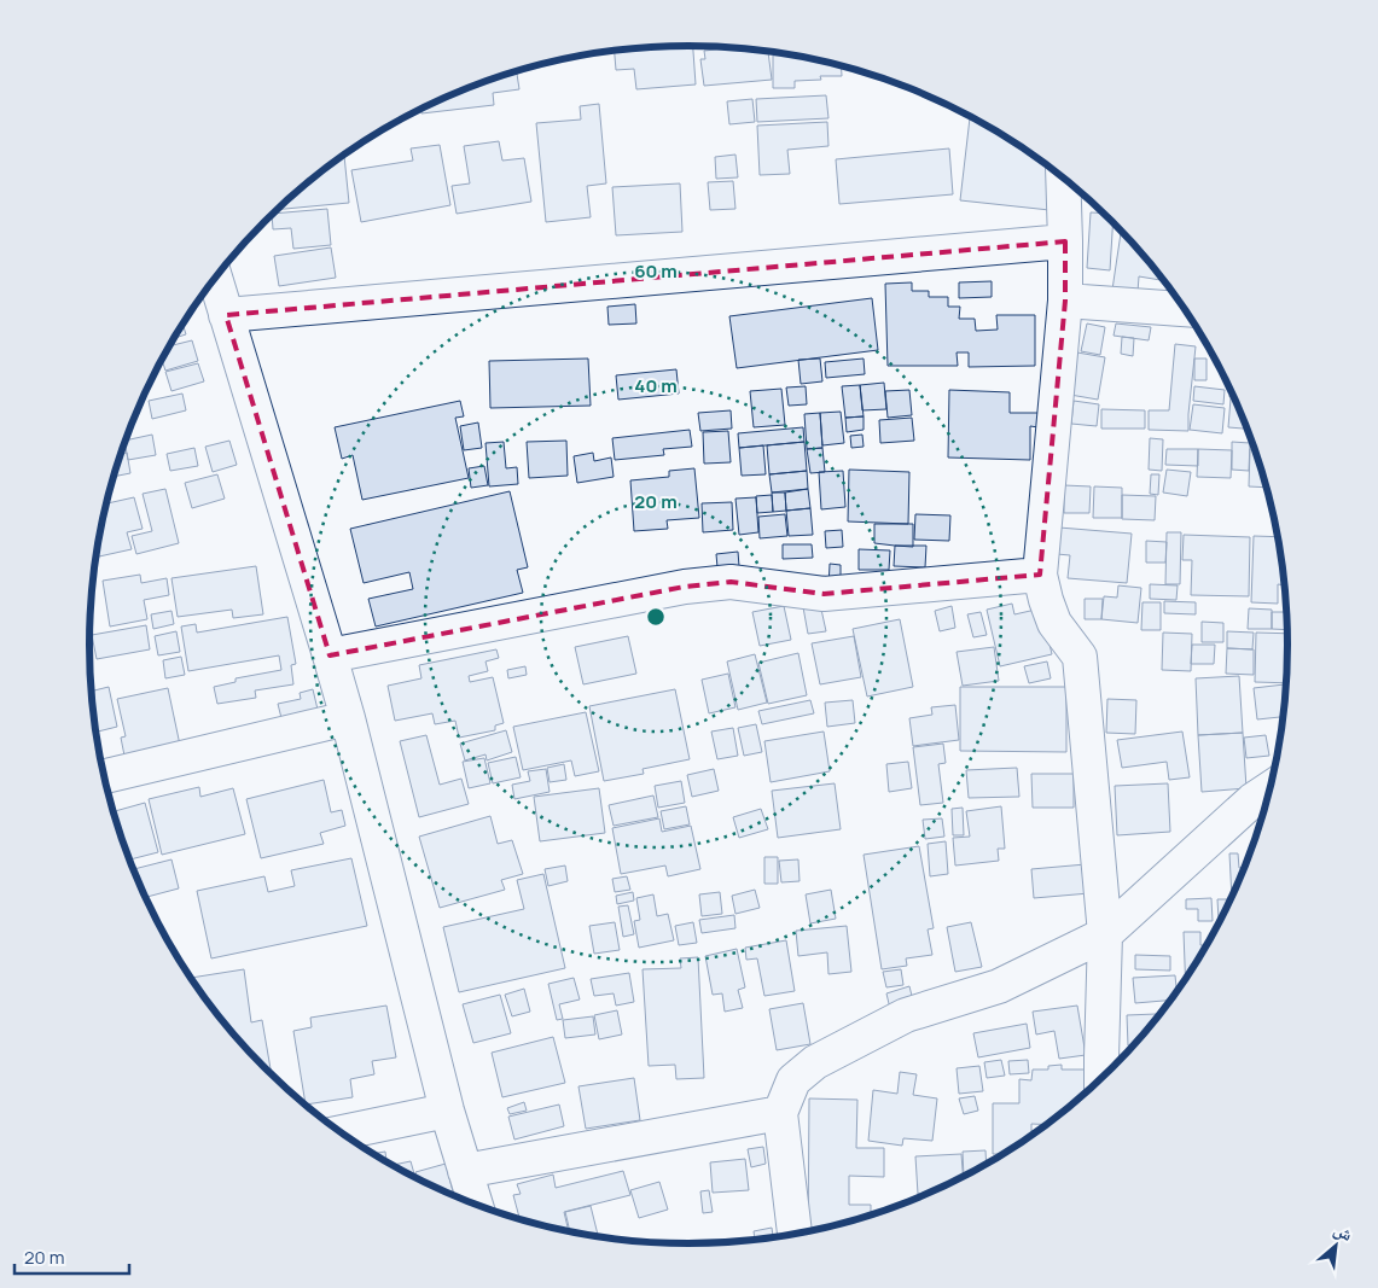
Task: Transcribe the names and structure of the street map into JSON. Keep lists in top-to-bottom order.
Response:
{
  "scale_bar": "20 m",
  "north": "top right",
  "rings": ["60 m", "40 m", "20 m"]
}
